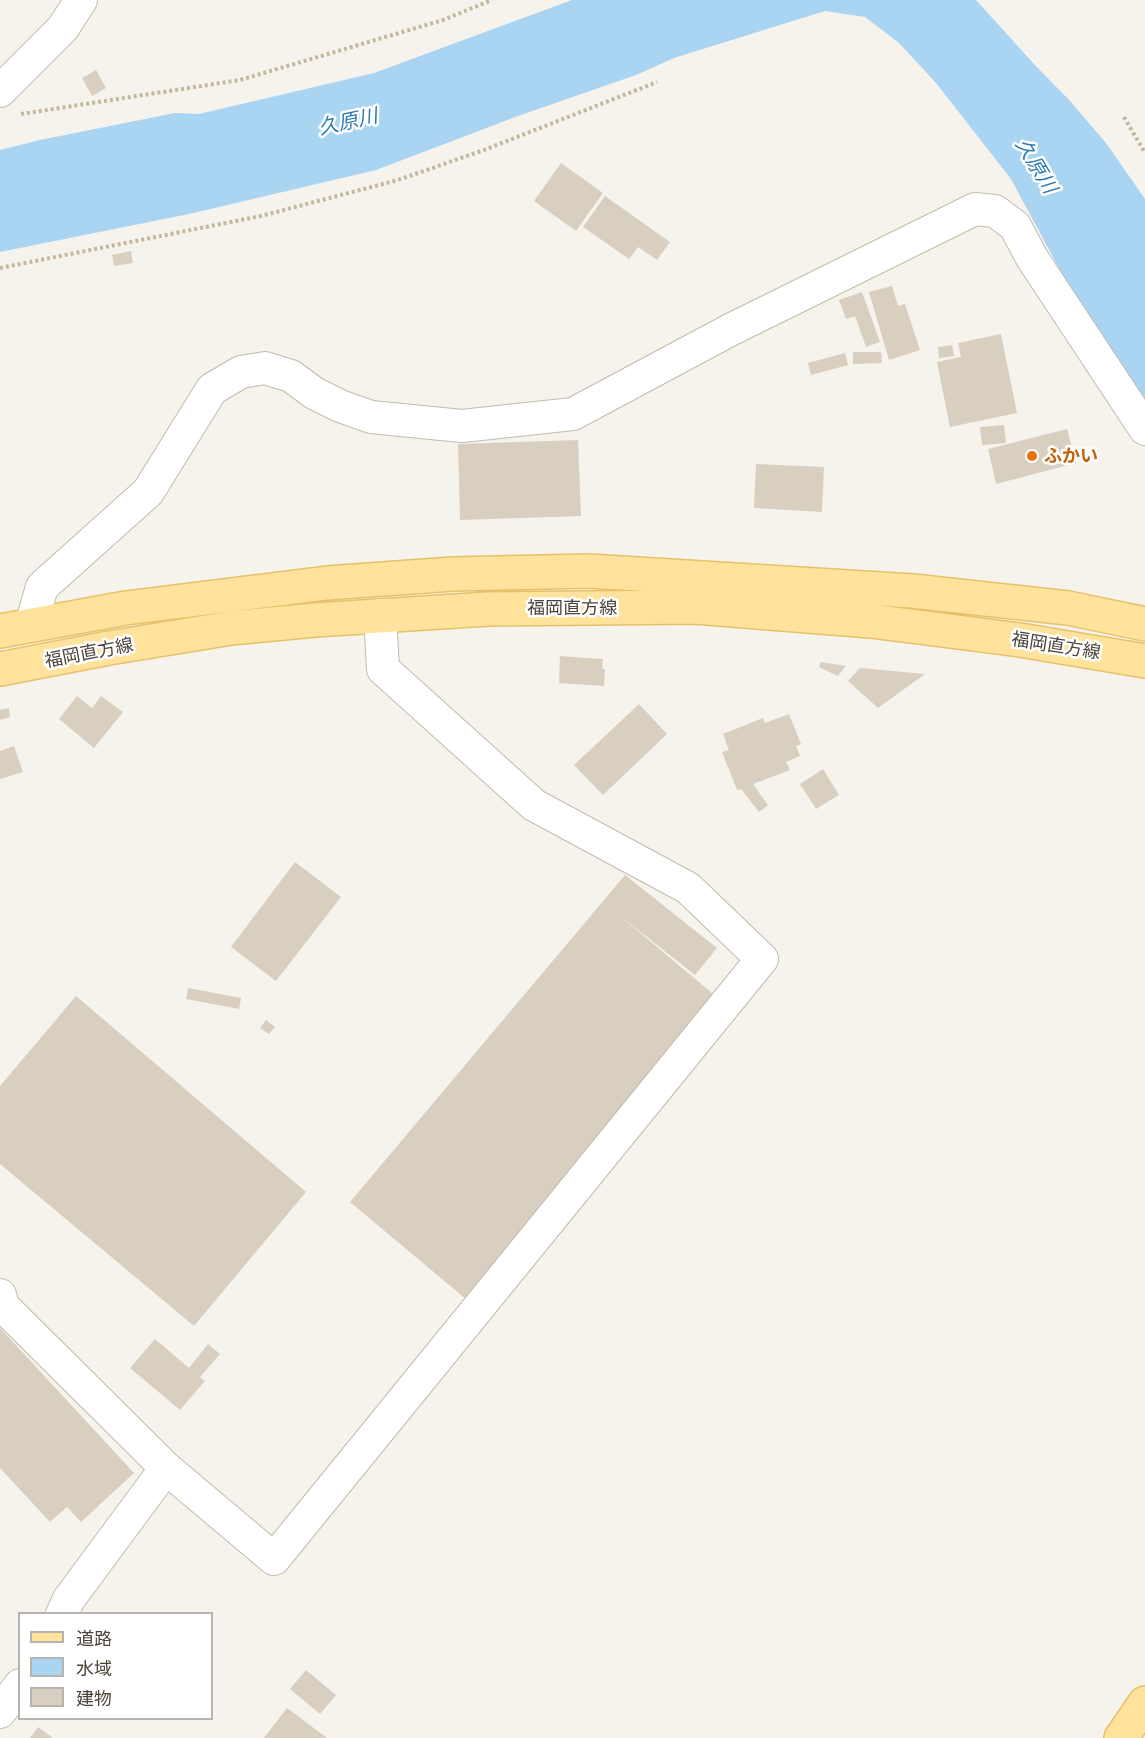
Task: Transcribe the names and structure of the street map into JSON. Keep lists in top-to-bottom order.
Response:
{
  "streets": {
    "main road": ["福岡直方線"]
  },
  "water": ["久原川"],
  "places": ["ふかい"],
  "legend": ["道路", "水域", "建物"]
}
